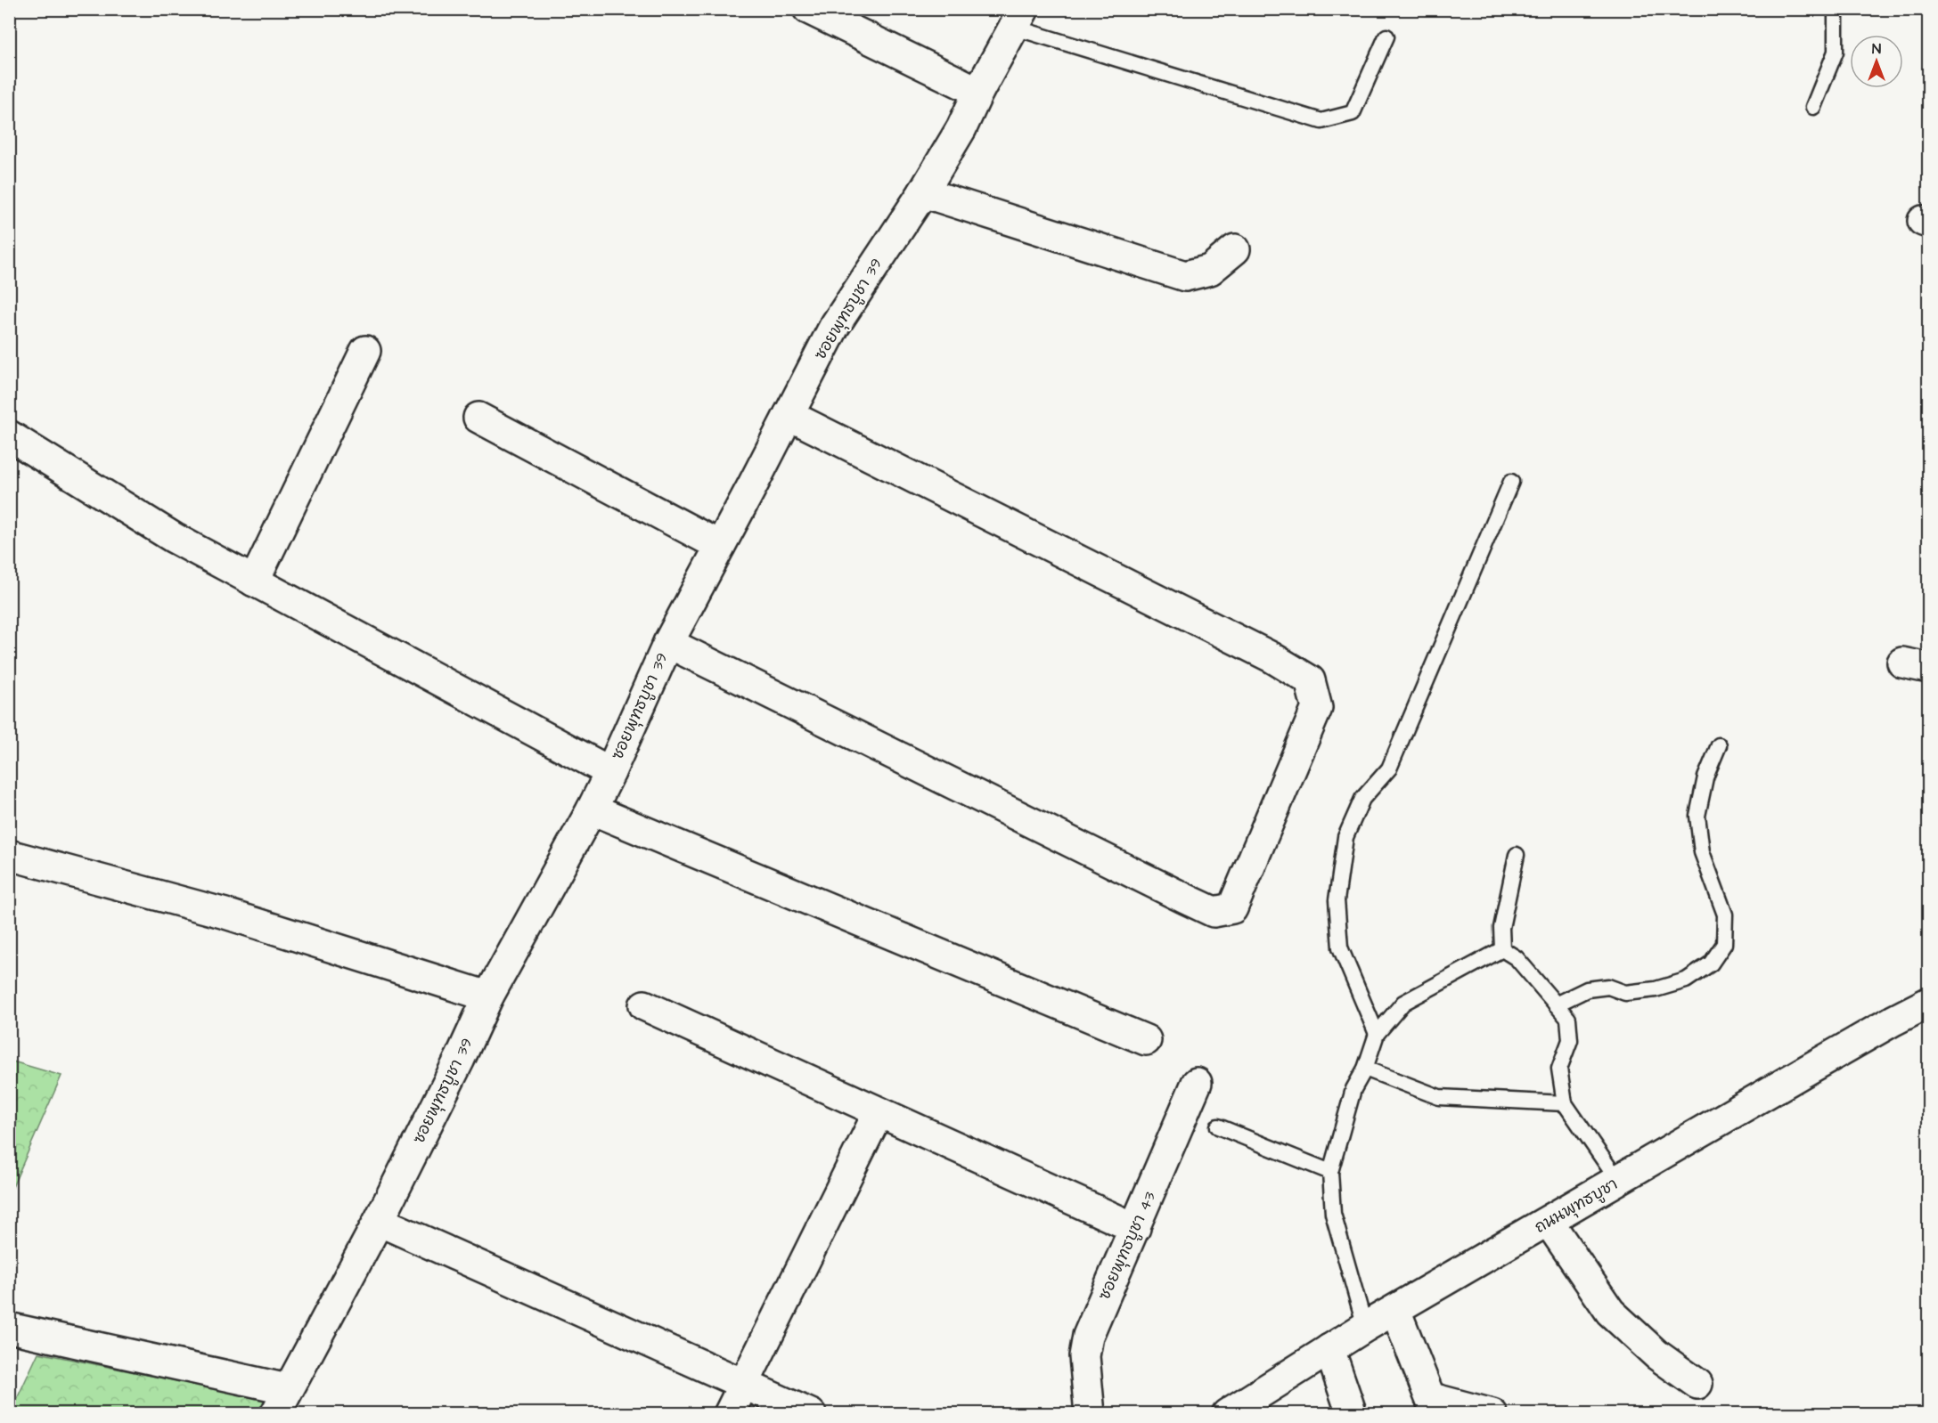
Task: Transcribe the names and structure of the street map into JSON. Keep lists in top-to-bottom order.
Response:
{
  "streets": {
    "street": ["ซอยพุทธบูชา 39", "ถนนพุทธบูชา", "ซอยพุทธบูชา 43"]
  },
  "north": "top"
}
